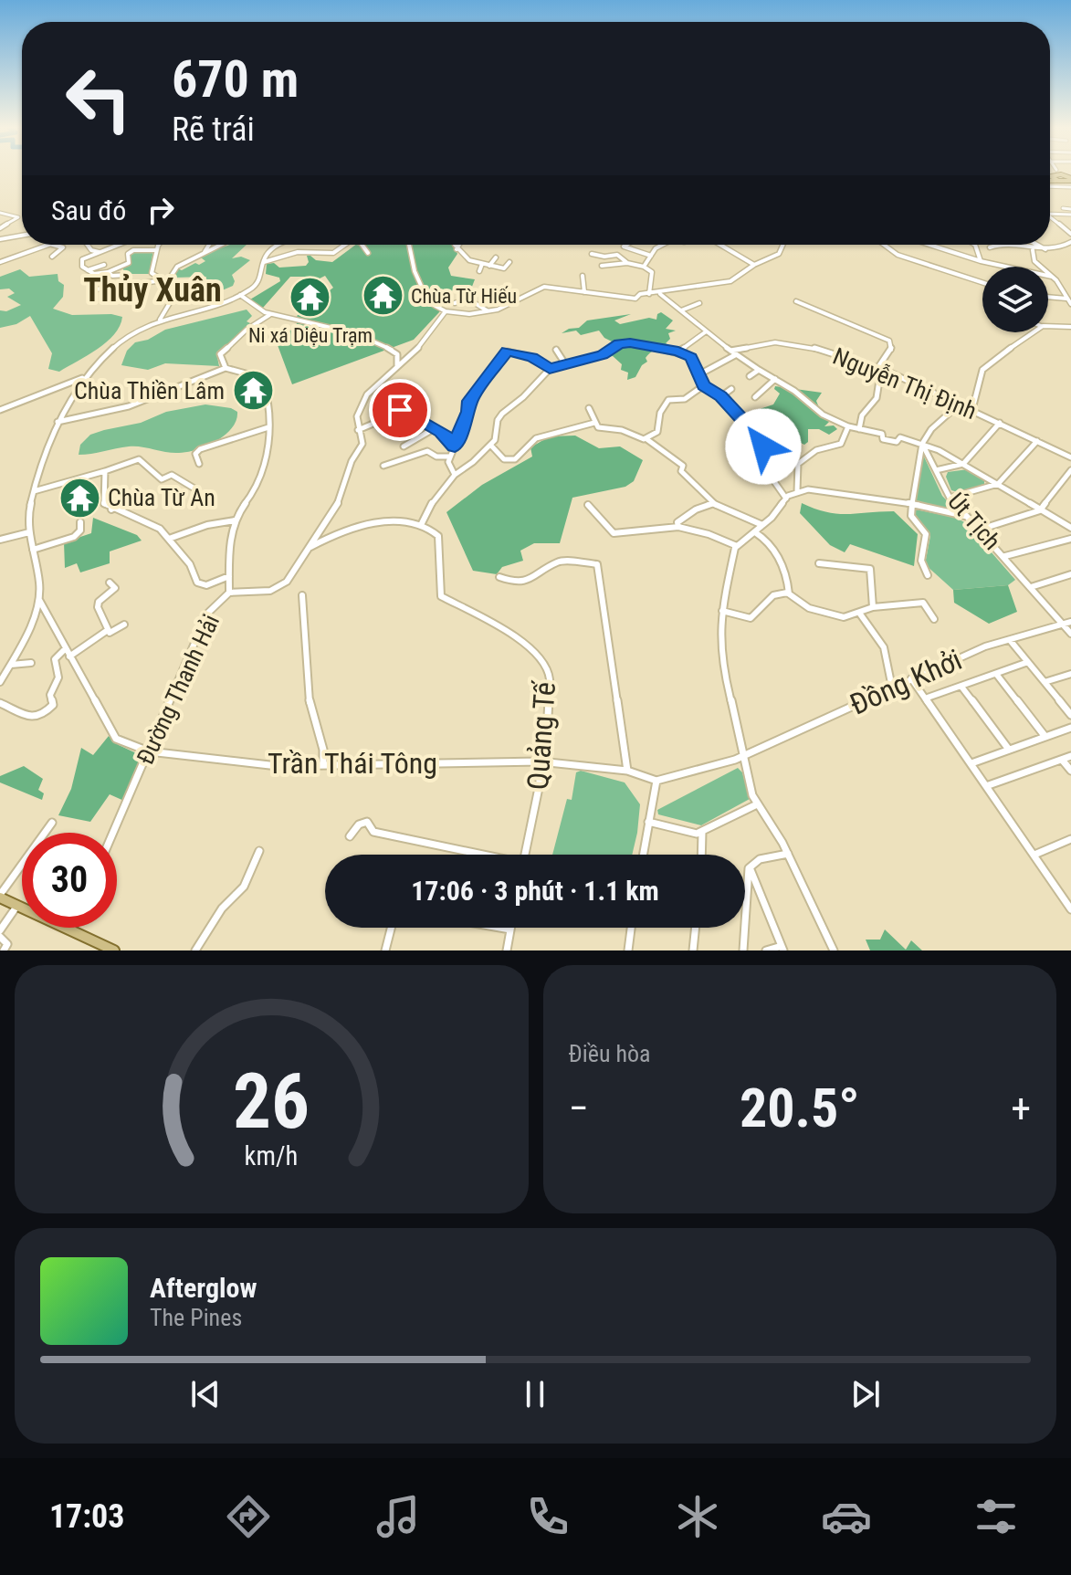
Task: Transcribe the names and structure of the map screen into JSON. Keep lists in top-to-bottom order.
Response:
{
  "streets": {
    "street": [
      "Nguyễn Thị Định",
      "Út Tịch",
      "Đồng Khởi",
      "Đường Thanh Hải",
      "Quảng Tế",
      "Trần Thái Tông"
    ]
  },
  "crossings": [
    ["Út Tịch", "Đồng Khởi"],
    ["Đường Thanh Hải", "Trần Thái Tông"],
    ["Quảng Tế", "Trần Thái Tông"]
  ],
  "districts": ["Thủy Xuân"],
  "places": {
    "temple": [
      "Chùa Từ Hiếu",
      "Ni xá Diệu Trạm",
      "Chùa Thiền Lâm",
      "Chùa Từ An"
    ]
  },
  "page": {
    "turn": ["670 m", "Rẽ trái"],
    "then": "Sau đó",
    "limit": "30",
    "trip": "17:06 · 3 phút · 1.1 km",
    "tile": "Điều hòa",
    "heat": ["−", "20.5°", "+"],
    "song": ["Afterglow", "The Pines"],
    "tabs": "17:03",
    "gauge": ["26", "km/h"]
  }
}
